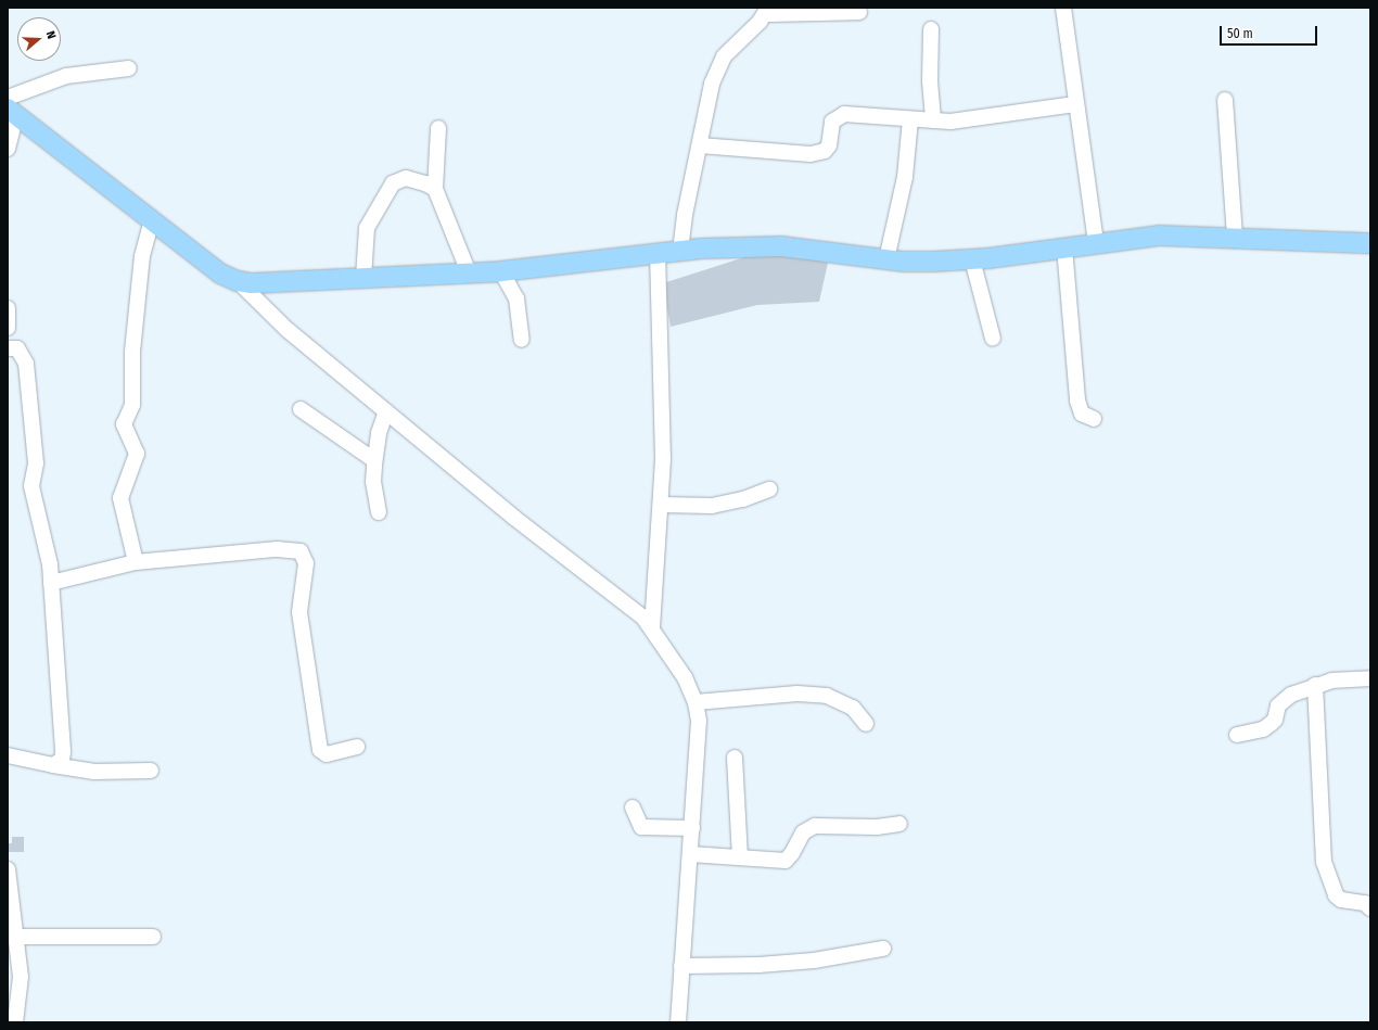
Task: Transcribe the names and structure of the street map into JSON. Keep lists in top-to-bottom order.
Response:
{
  "scale_bar": "50 m",
  "north": "right"
}
